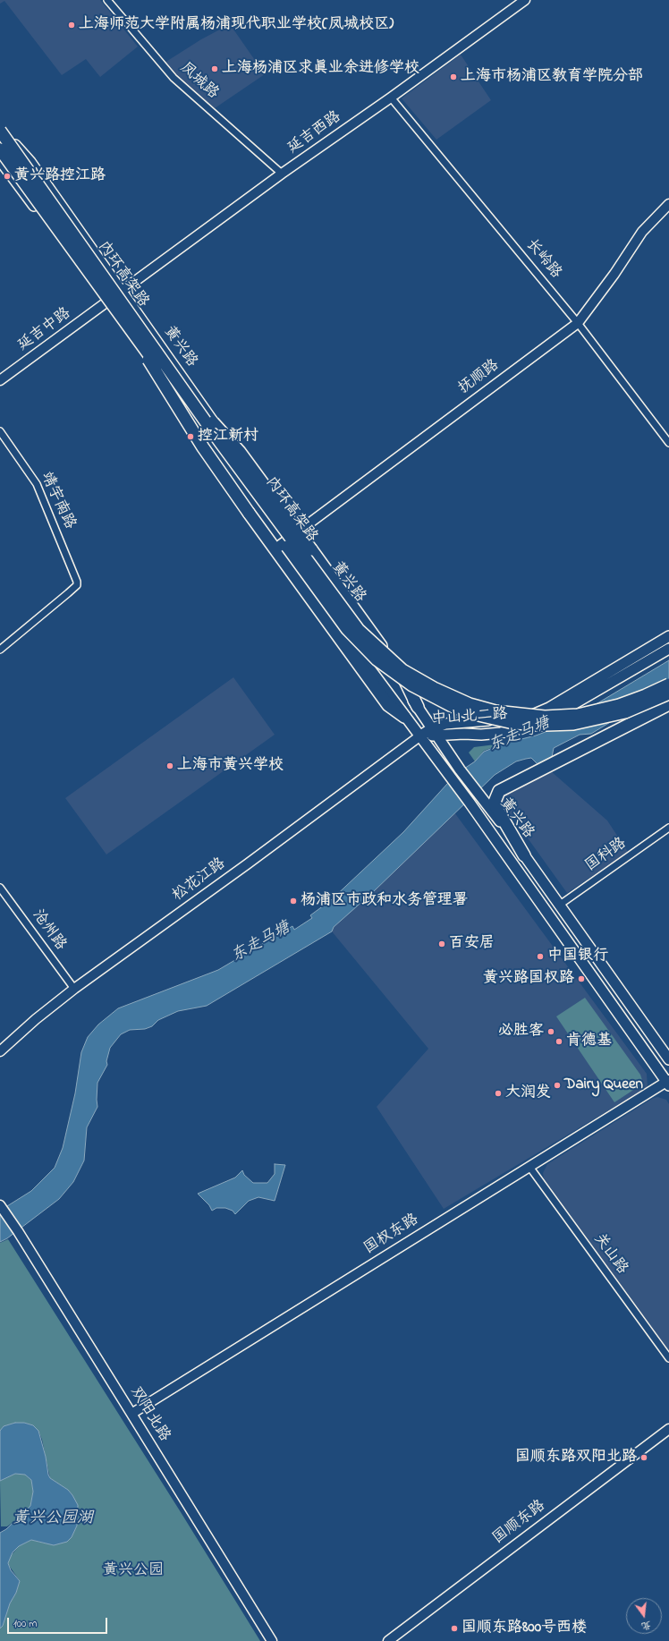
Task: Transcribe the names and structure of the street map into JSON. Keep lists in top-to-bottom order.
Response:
{
  "streets": {
    "highway": ["内环高架路"],
    "main road": ["黄兴路", "中山北二路"],
    "street": [
      "凤城路",
      "延吉西路",
      "长岭路",
      "延吉中路",
      "抚顺路",
      "靖宇南路",
      "国科路",
      "松花江路",
      "沧州路",
      "国权东路",
      "关山路",
      "双阳北路",
      "国顺东路"
    ]
  },
  "crossings": [
    ["凤城路", "延吉西路"],
    ["延吉西路", "长岭路"],
    ["延吉西路", "延吉中路"],
    ["延吉西路", "黄兴路"],
    ["长岭路", "抚顺路"],
    ["延吉中路", "黄兴路"],
    ["黄兴路", "抚顺路"],
    ["黄兴路", "中山北二路"],
    ["黄兴路", "国科路"],
    ["黄兴路", "松花江路"],
    ["黄兴路", "国权东路"],
    ["中山北二路", "松花江路"],
    ["松花江路", "沧州路"],
    ["国权东路", "关山路"],
    ["国权东路", "双阳北路"]
  ],
  "water": ["东走马塘", "黄兴公园湖"],
  "parks": ["黄兴公园"],
  "places": [
    "上海师范大学附属杨浦现代职业学校(凤城校区)",
    "上海杨浦区求真业余进修学校",
    "上海市杨浦区教育学院分部",
    "黄兴路控江路",
    "控江新村",
    "上海市黄兴学校",
    "杨浦区市政和水务管理署",
    "百安居",
    "中国银行",
    "黄兴路国权路",
    "必胜客",
    "肯德基",
    "Dairy Queen",
    "大润发",
    "国顺东路双阳北路",
    "国顺东路800号西楼"
  ],
  "scale_bar": "100 m",
  "north": "bottom"
}
